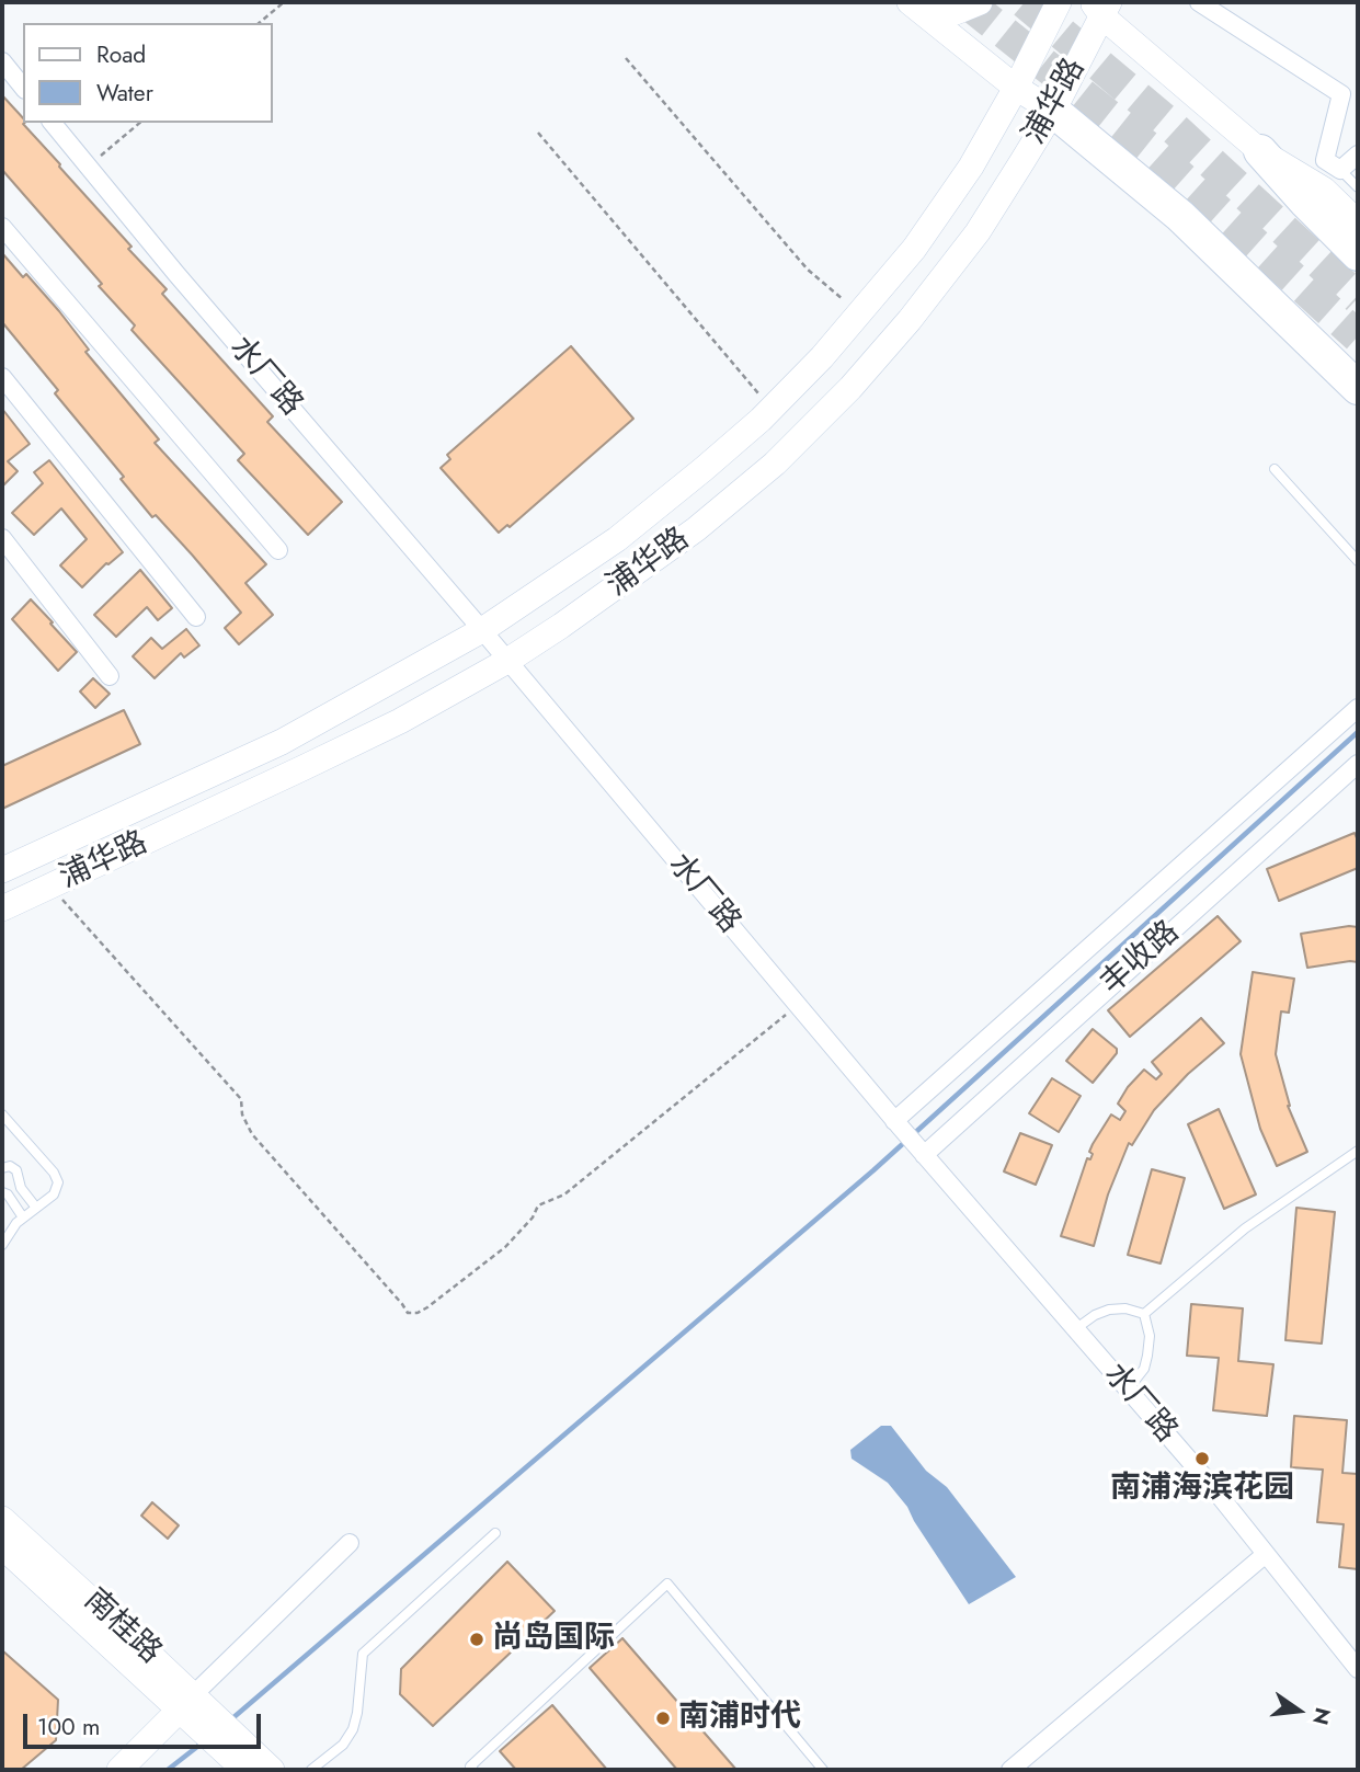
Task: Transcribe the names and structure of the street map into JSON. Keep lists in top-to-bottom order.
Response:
{
  "streets": {
    "main road": ["浦华路", "南桂路"],
    "street": ["水厂路", "丰收路"]
  },
  "crossings": [
    ["浦华路", "水厂路"],
    ["水厂路", "丰收路"]
  ],
  "places": ["南浦海滨花园", "尚岛国际", "南浦时代"],
  "legend": ["Road", "Water"],
  "scale_bar": "100 m",
  "north": "right"
}
